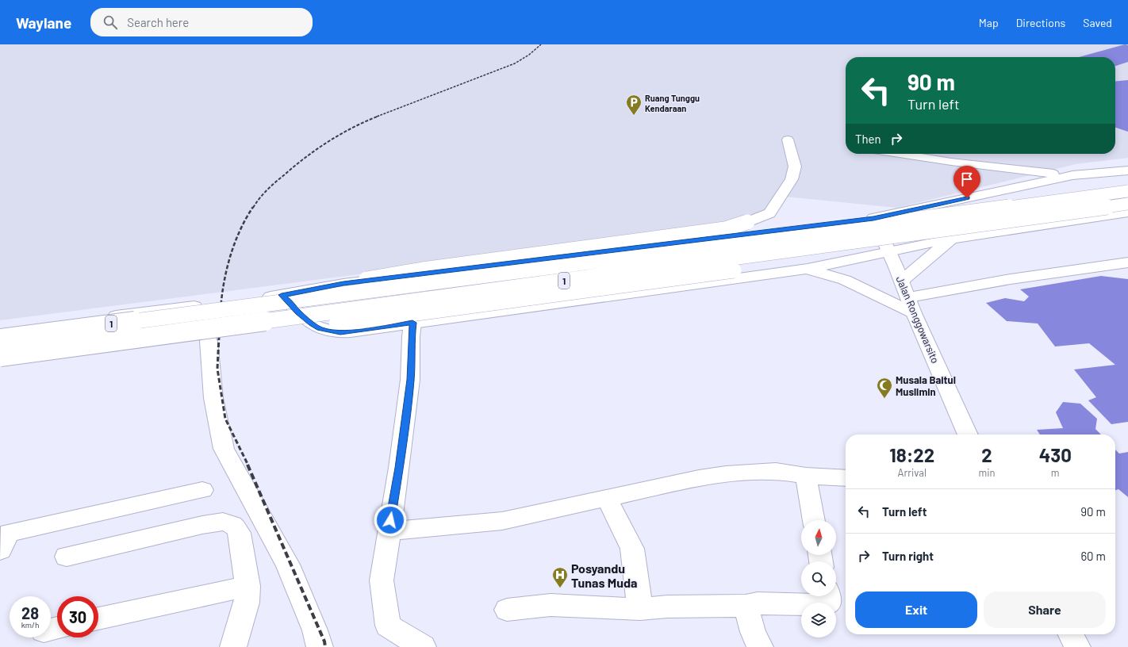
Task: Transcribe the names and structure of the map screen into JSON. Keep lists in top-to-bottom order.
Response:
{
  "streets": {
    "main road": ["1", "Jalan Ronggowarsito"]
  },
  "places": {
    "parking": ["Ruang Tunggu Kendaraan"],
    "mosque": ["Musala Baitul Muslimin"],
    "hospital": ["Posyandu Tunas Muda"]
  },
  "north": "top",
  "page": {
    "header": "Waylane",
    "search": "Search here",
    "nav": ["Map", "Directions", "Saved"],
    "turn": ["90 m", "Turn left"],
    "then": "Then",
    "eta": [
      "18:22",
      "Arrival",
      "2",
      "min",
      "430",
      "m"
    ],
    "list": [
      {
        "name": "Turn left",
        "value": "90 m"
      },
      {
        "name": "Turn right",
        "value": "60 m"
      }
    ],
    "buttons": ["Exit", "Share"],
    "speed": "28 km/h",
    "limit": "30"
  }
}
